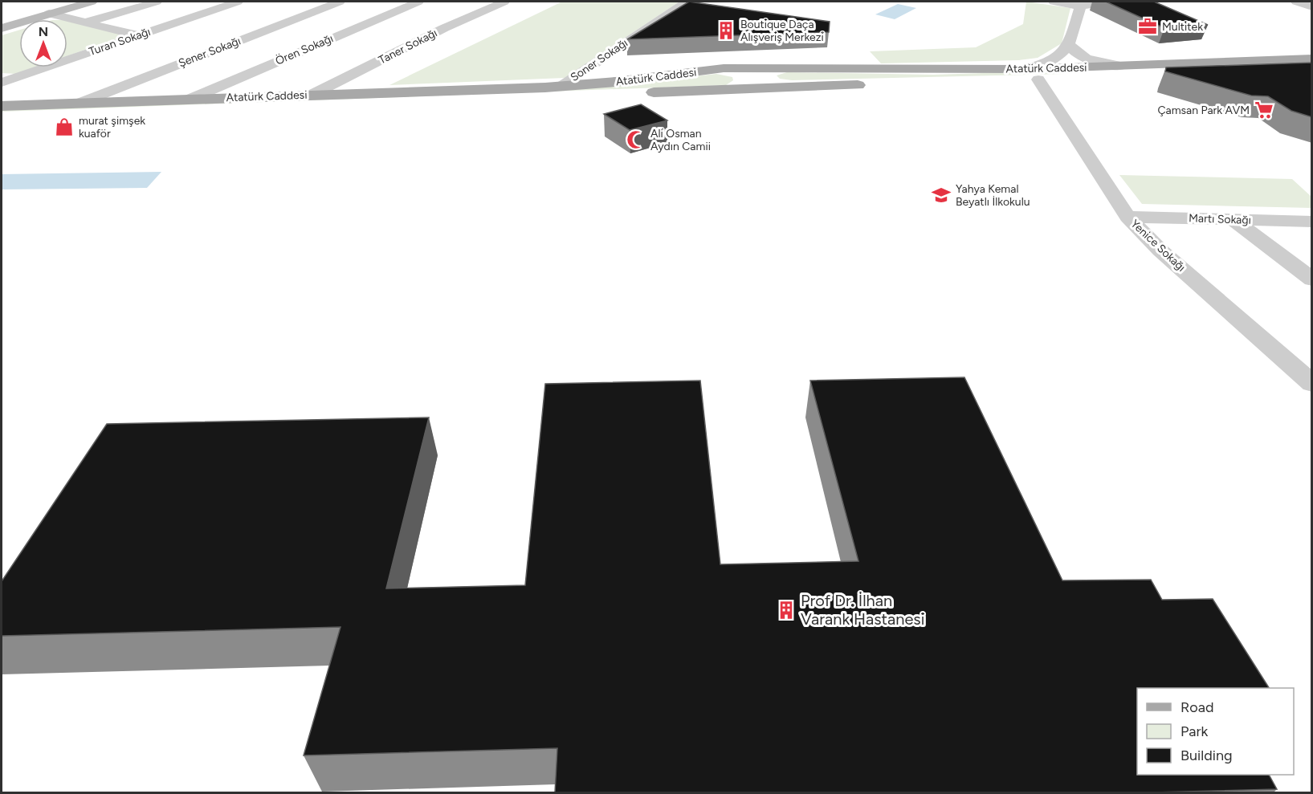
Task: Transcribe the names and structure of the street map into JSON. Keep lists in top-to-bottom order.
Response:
{
  "streets": {
    "main road": ["Atatürk Caddesi"],
    "street": [
      "Turan Sokağı",
      "Taner Sokağı",
      "Ören Sokağı",
      "Şener Sokağı",
      "Soner Sokağı",
      "Martı Sokağı",
      "Yenice Sokağı"
    ]
  },
  "crossings": [
    ["Taner Sokağı", "Atatürk Caddesi"],
    ["Ören Sokağı", "Atatürk Caddesi"],
    ["Şener Sokağı", "Atatürk Caddesi"],
    ["Soner Sokağı", "Atatürk Caddesi"],
    ["Atatürk Caddesi", "Yenice Sokağı"],
    ["Martı Sokağı", "Yenice Sokağı"]
  ],
  "places": {
    "office": ["Multitek"],
    "building": ["Boutique Daça Alışveriş Merkezi", "Prof Dr. İlhan Varank Hastanesi"],
    "supermarket": ["Çamsan Park AVM"],
    "shop": ["murat şimşek kuaför"],
    "mosque": ["Ali Osman Aydın Camii"],
    "school or university": ["Yahya Kemal Beyatlı İlkokulu"]
  },
  "legend": ["Road", "Park", "Building"],
  "north": "top"
}
